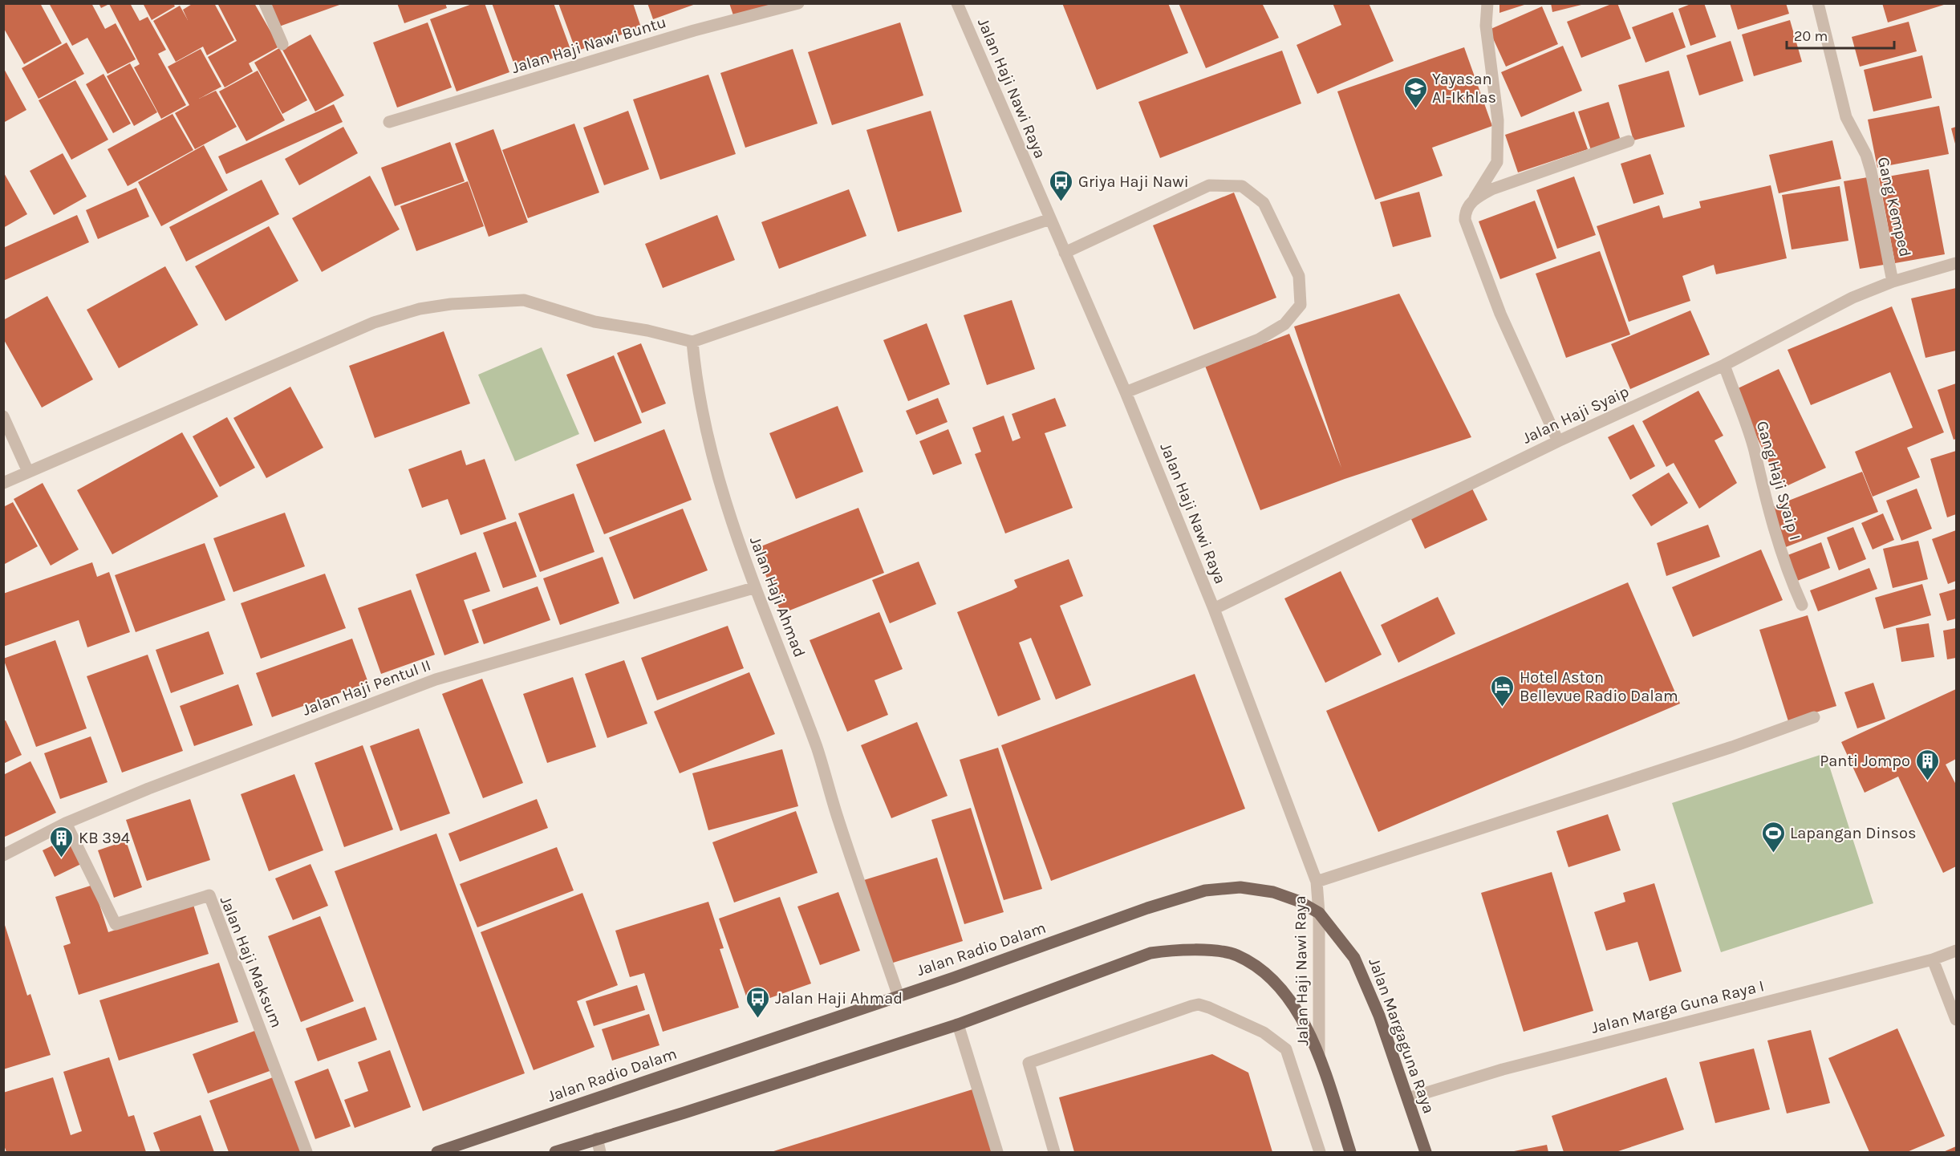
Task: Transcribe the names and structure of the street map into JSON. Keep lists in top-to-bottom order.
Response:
{
  "streets": {
    "main road": ["Jalan Radio Dalam", "Jalan Margaguna Raya"],
    "street": [
      "Jalan Haji Nawi Buntu",
      "Jalan Haji Nawi Raya",
      "Gang Kemped",
      "Jalan Haji Syaip",
      "Gang Haji Syaip I",
      "Jalan Haji Ahmad",
      "Jalan Haji Pentul II",
      "Jalan Haji Maksum",
      "Jalan Marga Guna Raya I"
    ]
  },
  "crossings": [
    ["Jalan Haji Nawi Raya", "Jalan Haji Syaip"],
    ["Jalan Haji Nawi Raya", "Jalan Radio Dalam"],
    ["Jalan Haji Nawi Raya", "Jalan Margaguna Raya"],
    ["Gang Kemped", "Jalan Haji Syaip"],
    ["Jalan Haji Syaip", "Gang Haji Syaip I"],
    ["Jalan Haji Ahmad", "Jalan Haji Pentul II"],
    ["Jalan Haji Ahmad", "Jalan Radio Dalam"],
    ["Jalan Haji Pentul II", "Jalan Haji Maksum"],
    ["Jalan Radio Dalam", "Jalan Margaguna Raya"],
    ["Jalan Marga Guna Raya I", "Jalan Margaguna Raya"]
  ],
  "places": {
    "school or university": ["Yayasan Al-Ikhlas"],
    "bus stop": ["Griya Haji Nawi", "Jalan Haji Ahmad"],
    "hotel": ["Hotel Aston Bellevue Radio Dalam"],
    "building": ["Panti Jompo", "KB 394"],
    "sports": ["Lapangan Dinsos"]
  },
  "scale_bar": "20 m"
}
